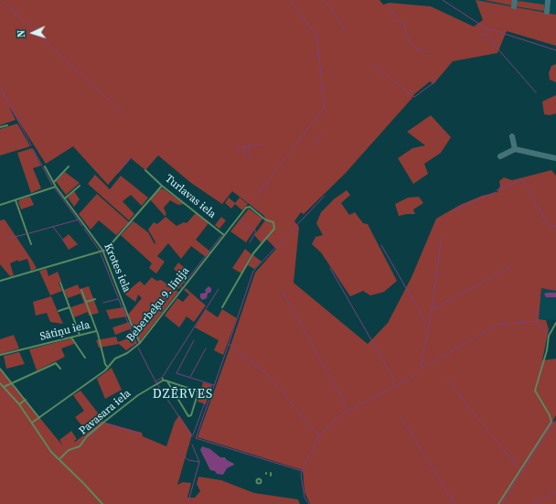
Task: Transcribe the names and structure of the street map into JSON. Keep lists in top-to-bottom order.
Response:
{
  "streets": {
    "street": [
      "Turlavas iela",
      "Krotes iela",
      "Beberbeķu 9. līnija",
      "Sātiņu iela",
      "Pavasara iela"
    ]
  },
  "crossings": [
    ["Turlavas iela", "Beberbeķu 9. līnija"],
    ["Krotes iela", "Beberbeķu 9. līnija"],
    ["Beberbeķu 9. līnija", "Sātiņu iela"]
  ],
  "districts": ["DZĒRVES"],
  "north": "left"
}
